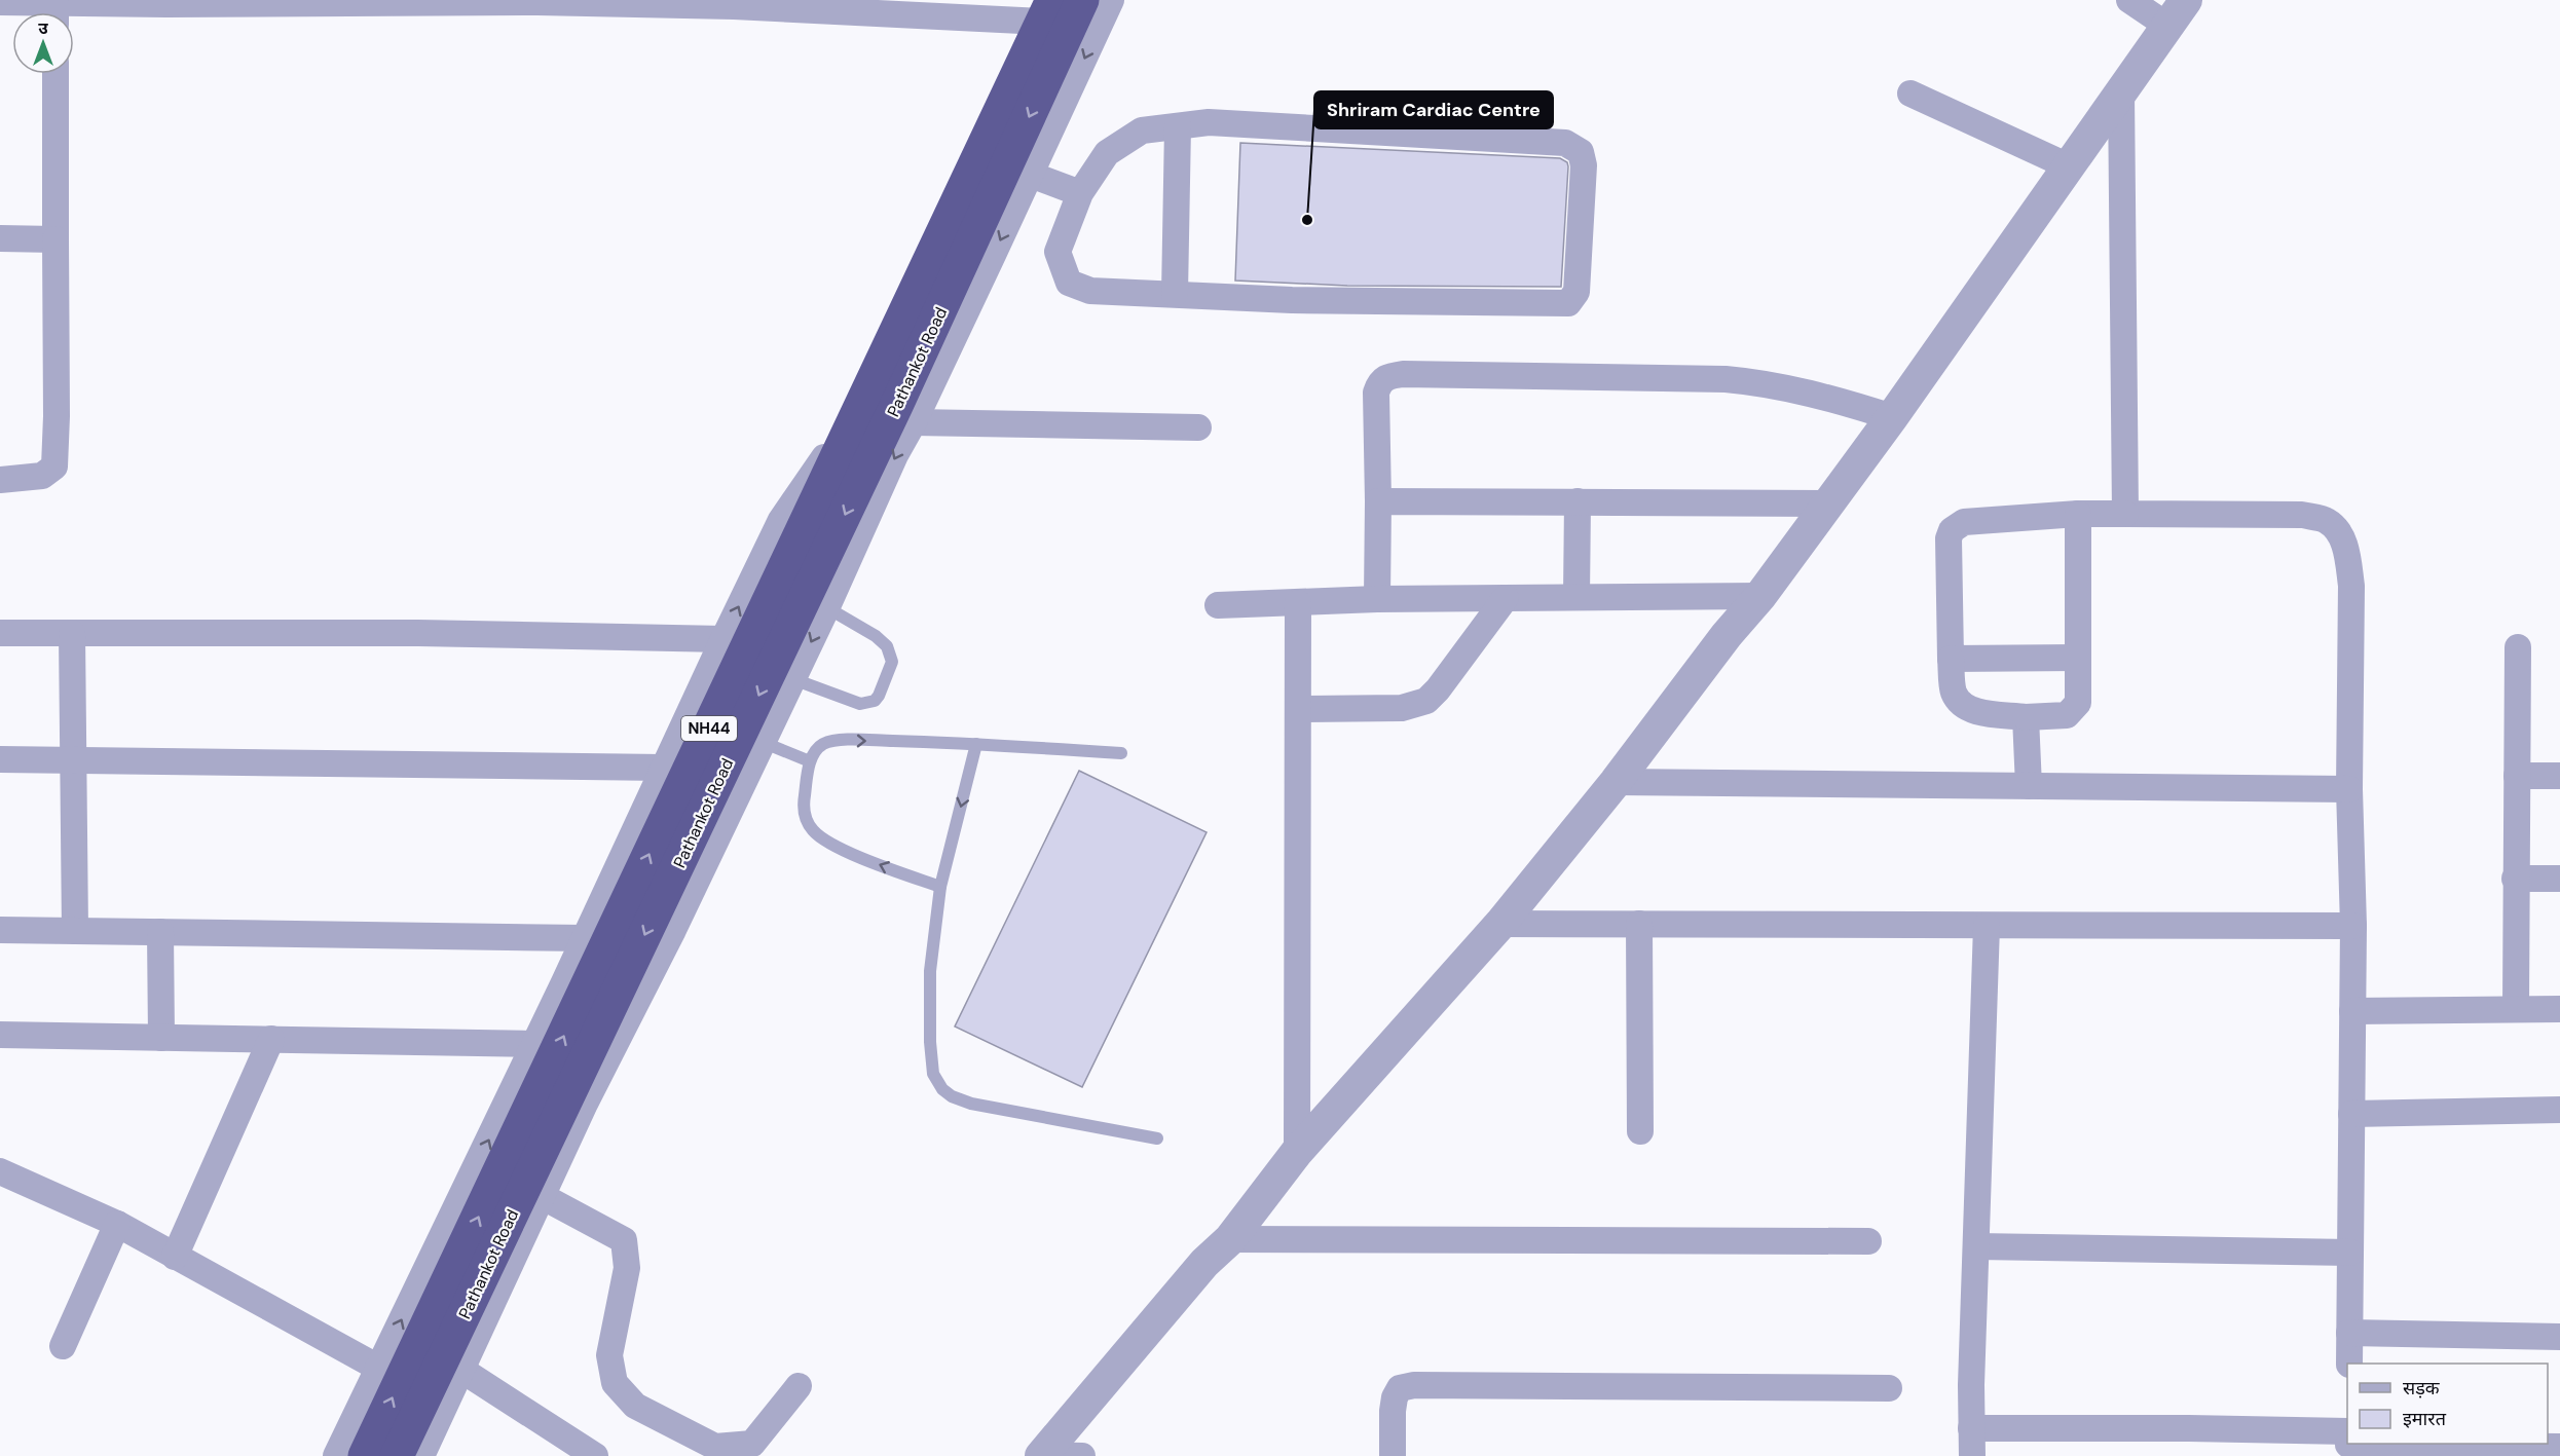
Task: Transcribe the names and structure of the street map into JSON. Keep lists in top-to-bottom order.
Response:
{
  "streets": {
    "highway": ["Pathankot Road", "NH44"]
  },
  "places": ["Shriram Cardiac Centre"],
  "legend": ["सड़क", "इमारत"],
  "north": "top"
}
